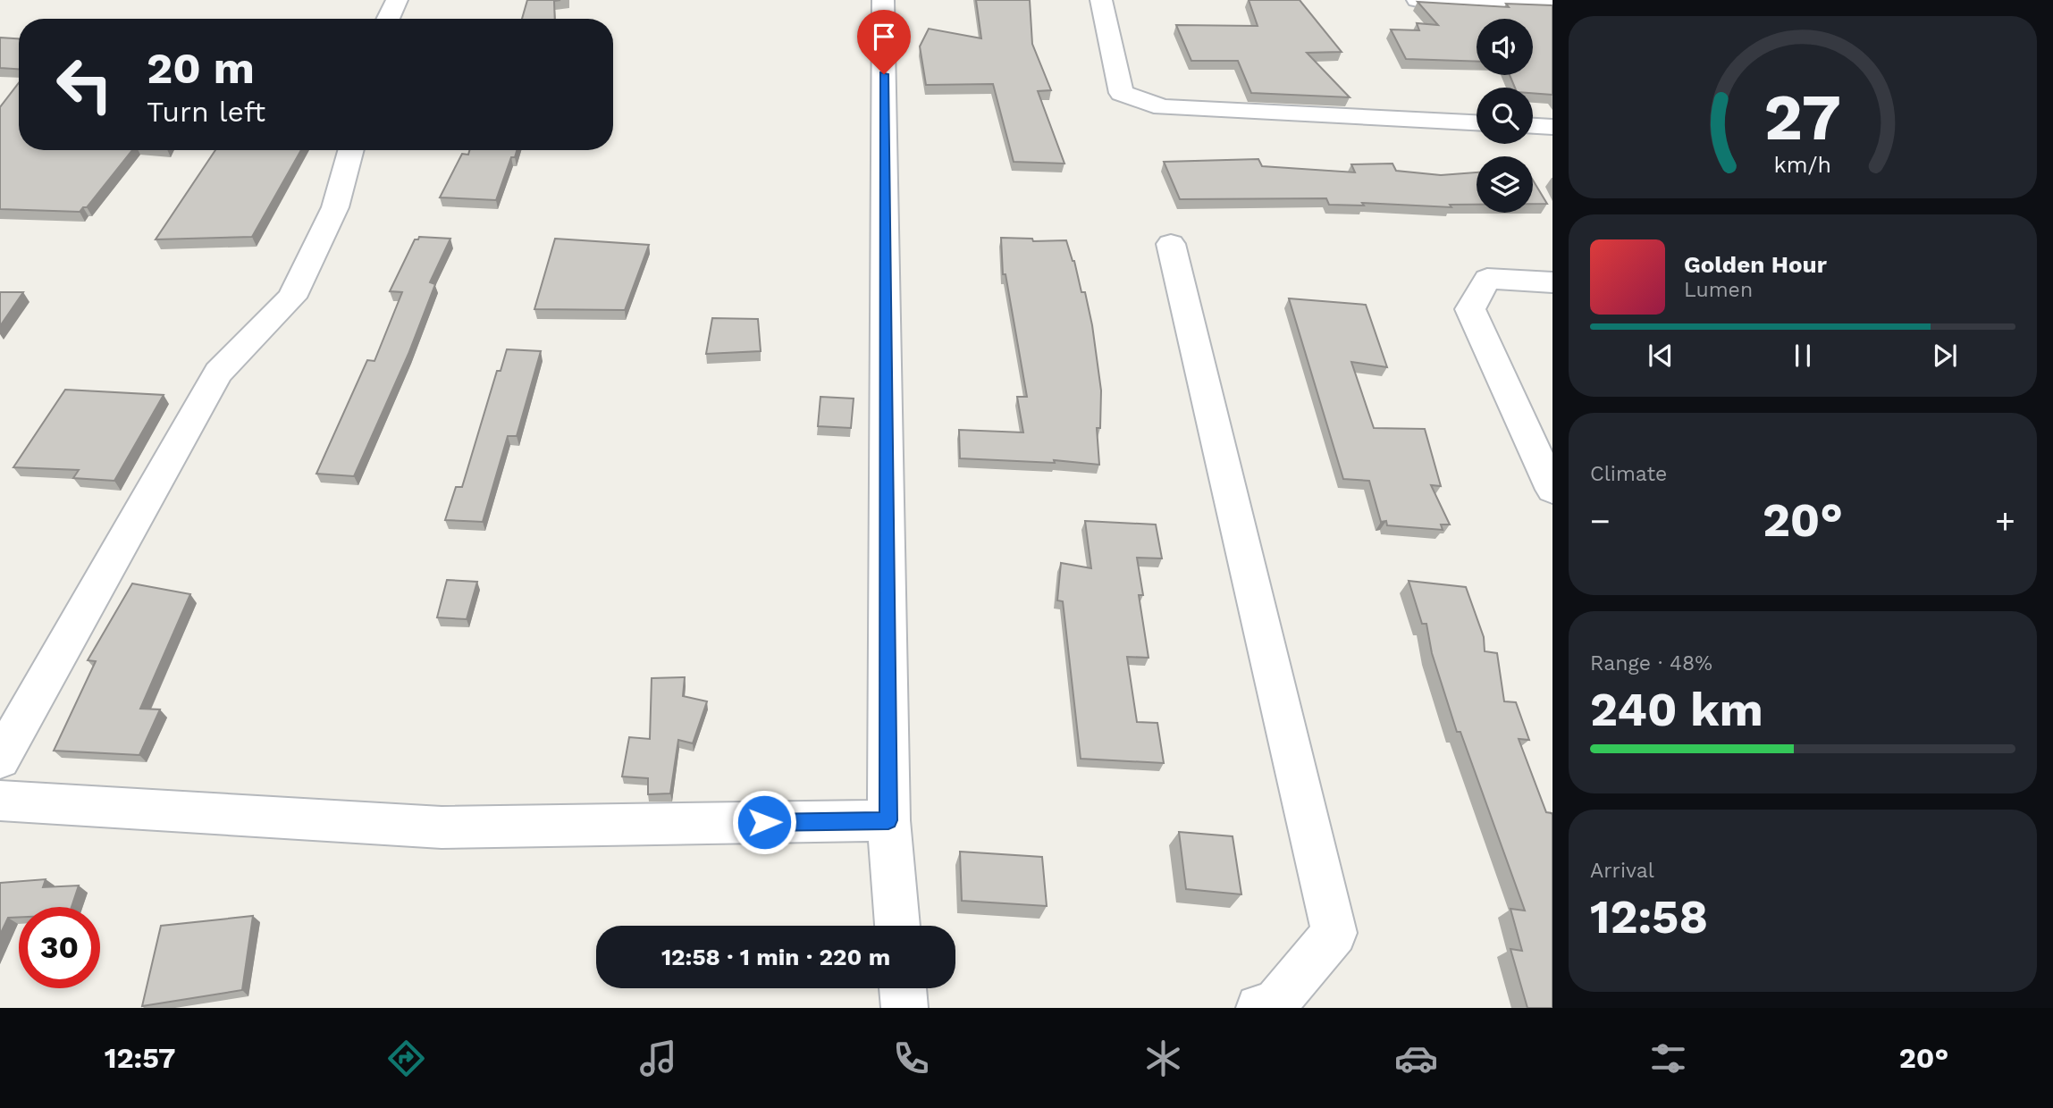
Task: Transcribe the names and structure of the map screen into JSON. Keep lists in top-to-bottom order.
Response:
{
  "page": {
    "turn": ["20 m", "Turn left"],
    "song": ["Golden Hour", "Lumen"],
    "tile": [
      "Climate",
      ["Range · 48%", "240 km"],
      ["Arrival", "12:58"]
    ],
    "heat": ["−", "20°", "+"],
    "limit": "30",
    "trip": "12:58 · 1 min · 220 m",
    "tabs": ["12:57", "20°"],
    "gauge": ["27", "km/h"]
  }
}
